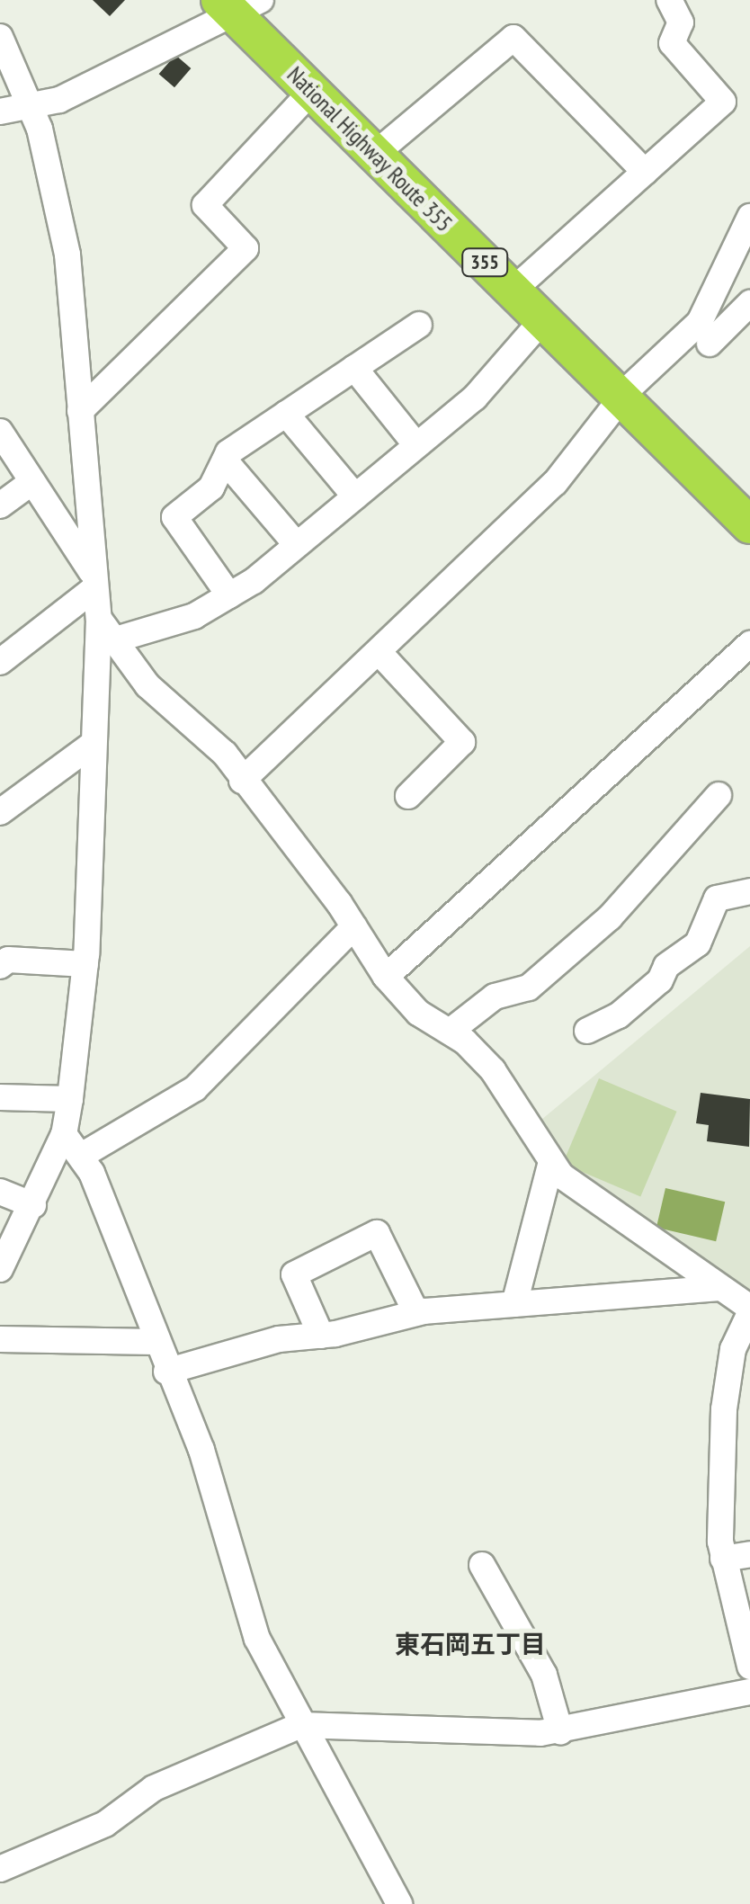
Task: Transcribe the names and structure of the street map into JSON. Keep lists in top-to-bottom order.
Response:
{
  "streets": {
    "highway": ["National Highway Route 355", "355"]
  },
  "districts": ["東石岡五丁目"]
}
